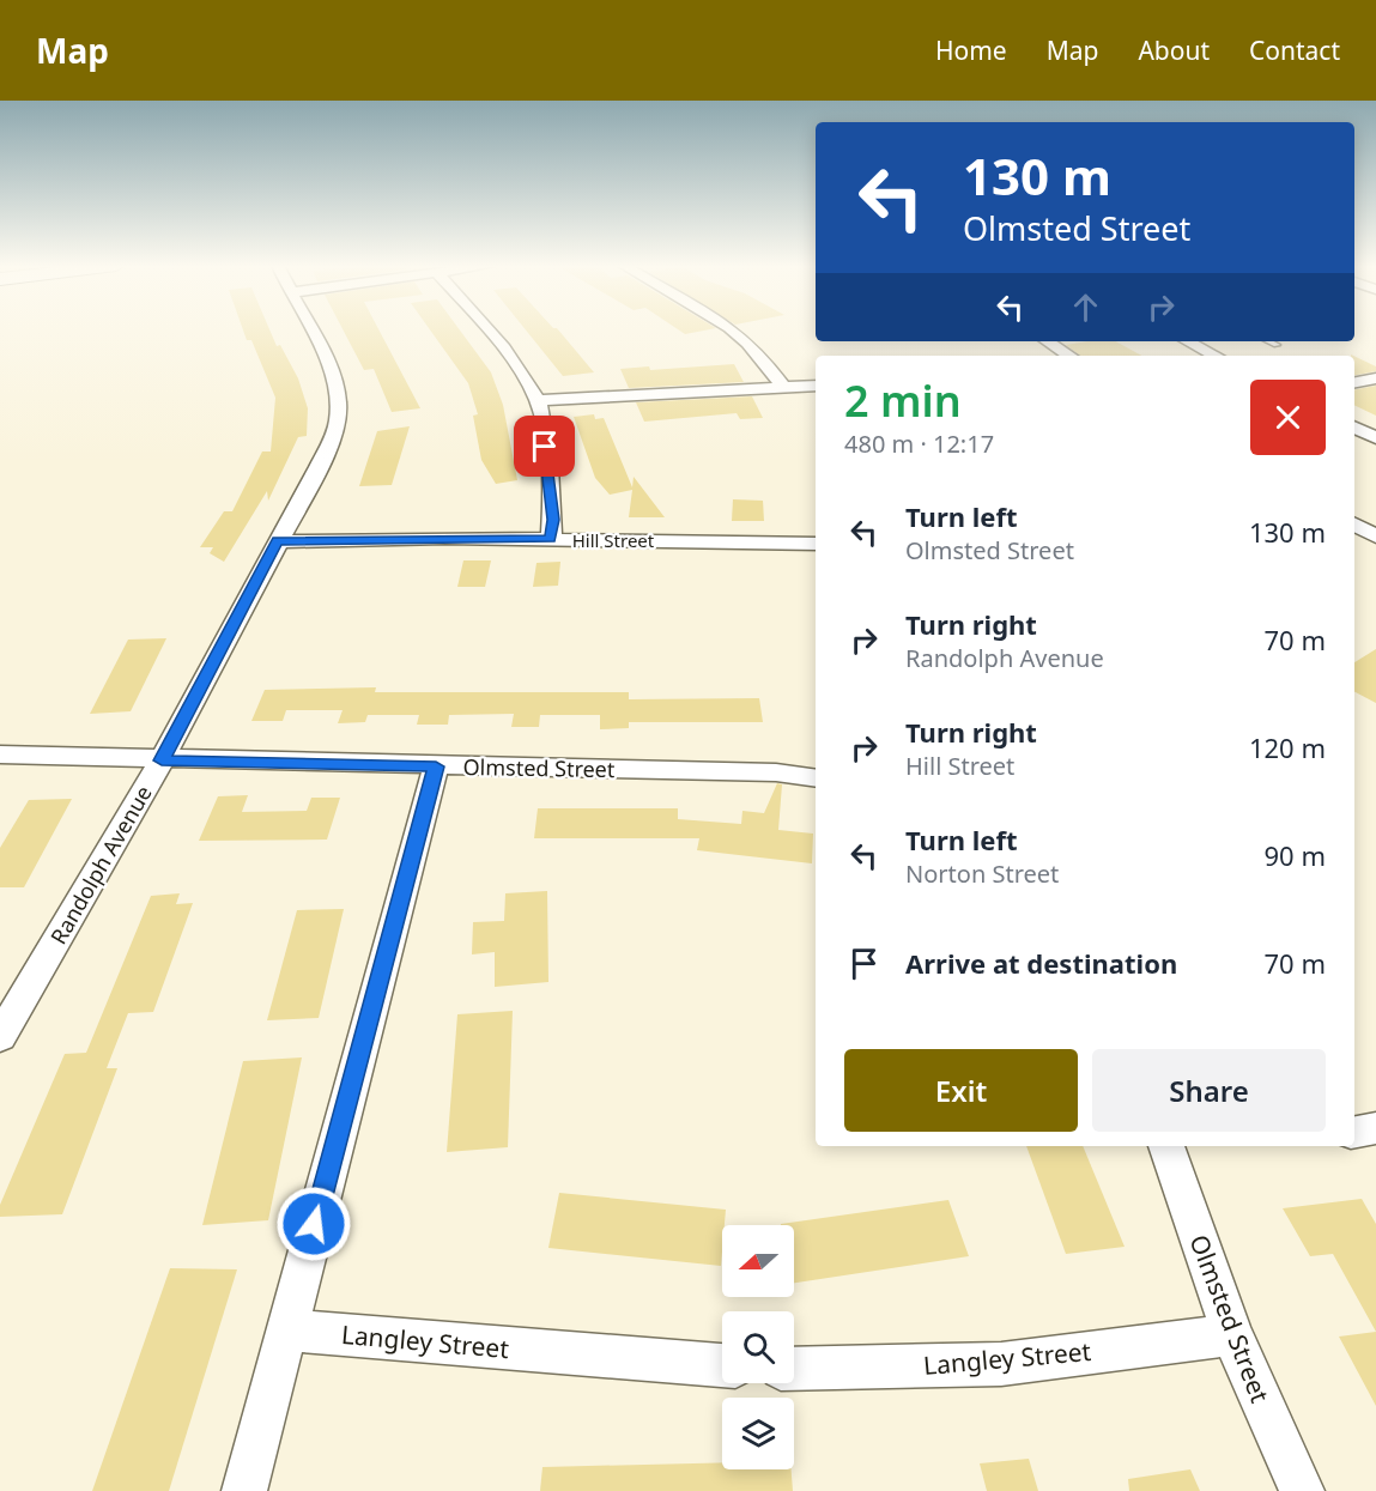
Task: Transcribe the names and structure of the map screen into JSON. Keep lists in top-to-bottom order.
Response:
{
  "streets": {
    "street": [
      "Hill Street",
      "Olmsted Street",
      "Randolph Avenue",
      "Langley Street"
    ]
  },
  "crossings": [
    ["Hill Street", "Randolph Avenue"],
    ["Olmsted Street", "Randolph Avenue"],
    ["Olmsted Street", "Langley Street"]
  ],
  "north": "left",
  "page": {
    "header": "Map",
    "nav": [
      "Home",
      "Map",
      "About",
      "Contact"
    ],
    "turn": ["130 m", "Olmsted Street"],
    "heading": ["2 min", "480 m · 12:17"],
    "list": [
      {
        "name": "Turn left",
        "note": "Olmsted Street",
        "value": "130 m"
      },
      {
        "name": "Turn right",
        "note": "Randolph Avenue",
        "value": "70 m"
      },
      {
        "name": "Turn right",
        "note": "Hill Street",
        "value": "120 m"
      },
      {
        "name": "Turn left",
        "note": "Norton Street",
        "value": "90 m"
      },
      {
        "name": "Arrive at destination",
        "value": "70 m"
      }
    ],
    "buttons": ["Exit", "Share"]
  }
}
